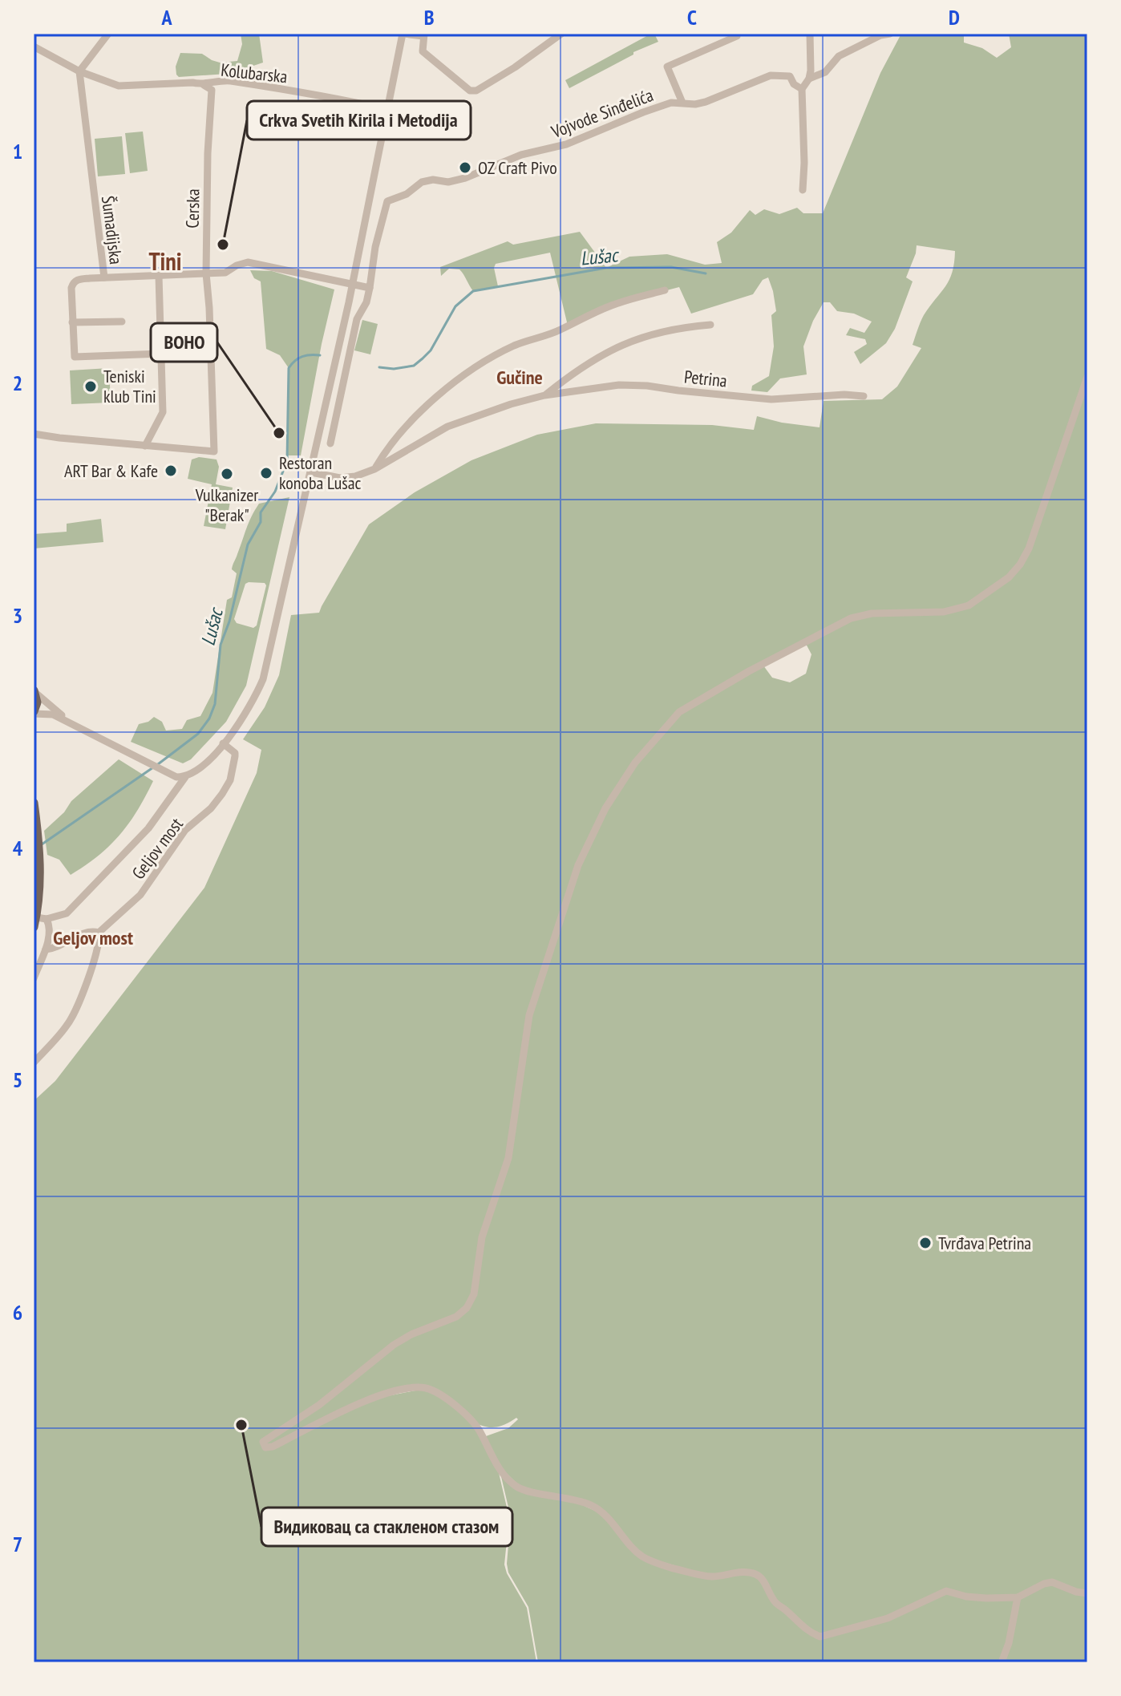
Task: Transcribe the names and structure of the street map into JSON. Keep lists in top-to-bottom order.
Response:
{
  "streets": {
    "street": [
      "Kolubarska",
      "Vojvode Sinđelića",
      "Cerska",
      "Šumadijska",
      "Petrina",
      "Geljov most"
    ]
  },
  "crossings": [
    ["Kolubarska", "Cerska"],
    ["Kolubarska", "Šumadijska"]
  ],
  "districts": ["Tini", "Gučine", "Geljov most"],
  "water": ["Lušac"],
  "places": [
    "OZ Craft Pivo",
    "Crkva Svetih Kirila i Metodija",
    "Teniski klub Tini",
    "BOHO",
    "ART Bar & Кafe",
    "Restoran konoba Lušac",
    "Vulkanizer \"Berak\"",
    "Tvrđava Petrina",
    "Видиковац са стакленом стазом"
  ],
  "grid": {
    "columns": [
      "A",
      "B",
      "C",
      "D"
    ],
    "rows": [
      "1",
      "2",
      "3",
      "4",
      "5",
      "6",
      "7"
    ]
  }
}
